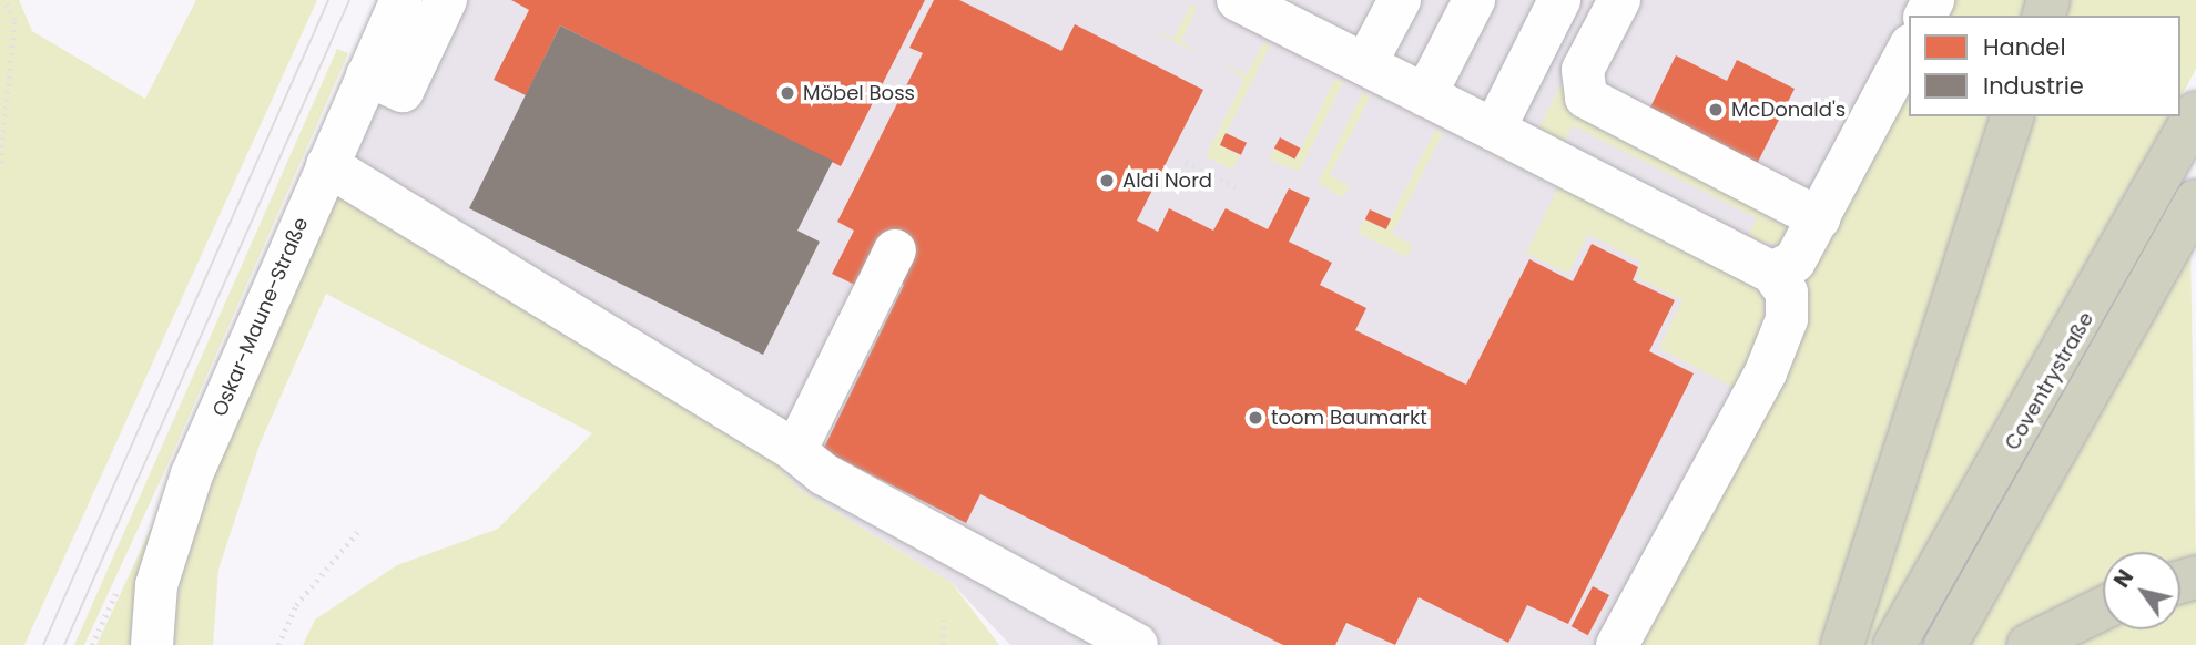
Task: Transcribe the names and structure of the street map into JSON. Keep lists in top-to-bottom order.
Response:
{
  "streets": {
    "highway": ["Coventrystraße"],
    "street": ["Oskar-Maune-Straße"]
  },
  "places": [
    "Möbel Boss",
    "McDonald's",
    "Aldi Nord",
    "toom Baumarkt"
  ],
  "legend": ["Handel", "Industrie"],
  "north": "top left"
}
